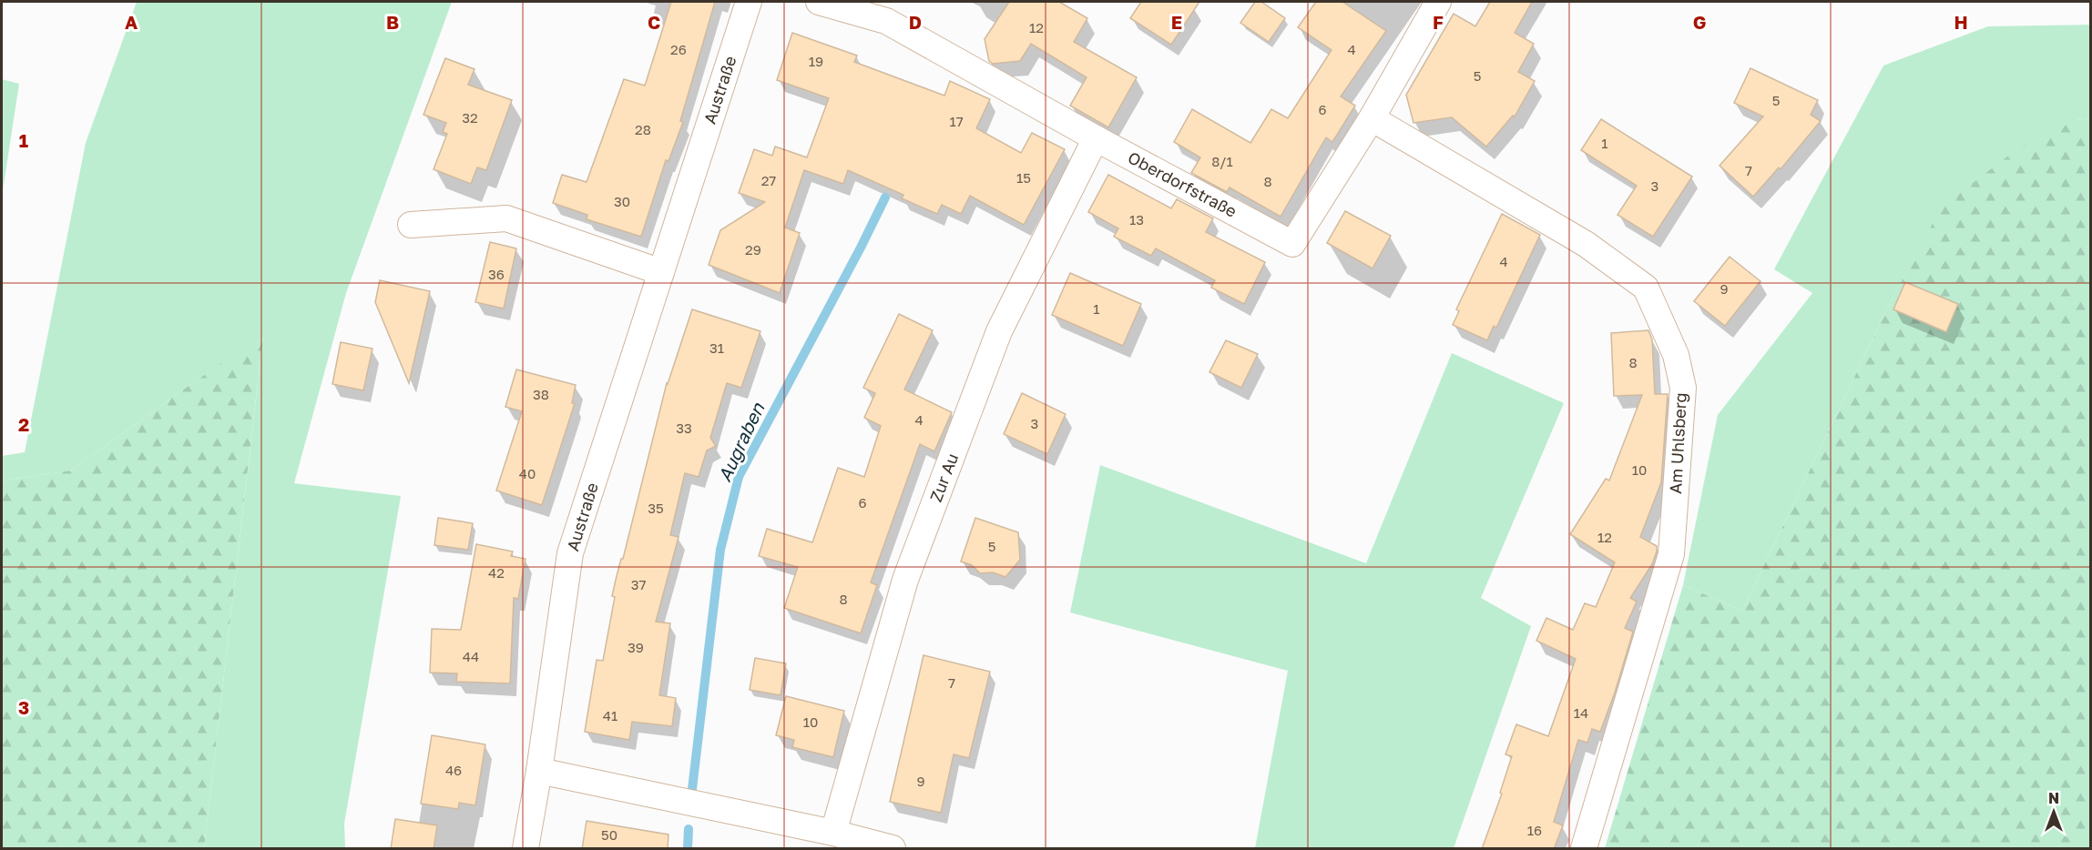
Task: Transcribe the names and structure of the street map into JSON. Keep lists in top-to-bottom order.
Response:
{
  "streets": {
    "street": [
      "Austraße",
      "Oberdorfstraße",
      "Am Uhlsberg",
      "Zur Au"
    ]
  },
  "crossings": [
    ["Oberdorfstraße", "Am Uhlsberg"],
    ["Oberdorfstraße", "Zur Au"]
  ],
  "water": ["Augraben"],
  "house_numbers": [
    "12",
    "26",
    "4",
    "19",
    "5",
    "5",
    "6",
    "32",
    "17",
    "28",
    "1",
    "8/1",
    "7",
    "15",
    "27",
    "8",
    "3",
    "30",
    "13",
    "29",
    "4",
    "36",
    "9",
    "1",
    "31",
    "8",
    "38",
    "4",
    "3",
    "33",
    "10",
    "40",
    "6",
    "35",
    "12",
    "5",
    "42",
    "37",
    "8",
    "39",
    "44",
    "7",
    "14",
    "41",
    "10",
    "46",
    "9",
    "16",
    "50"
  ],
  "north": "top",
  "grid": {
    "columns": [
      "A",
      "B",
      "C",
      "D",
      "E",
      "F",
      "G",
      "H"
    ],
    "rows": ["1", "2", "3"]
  }
}
